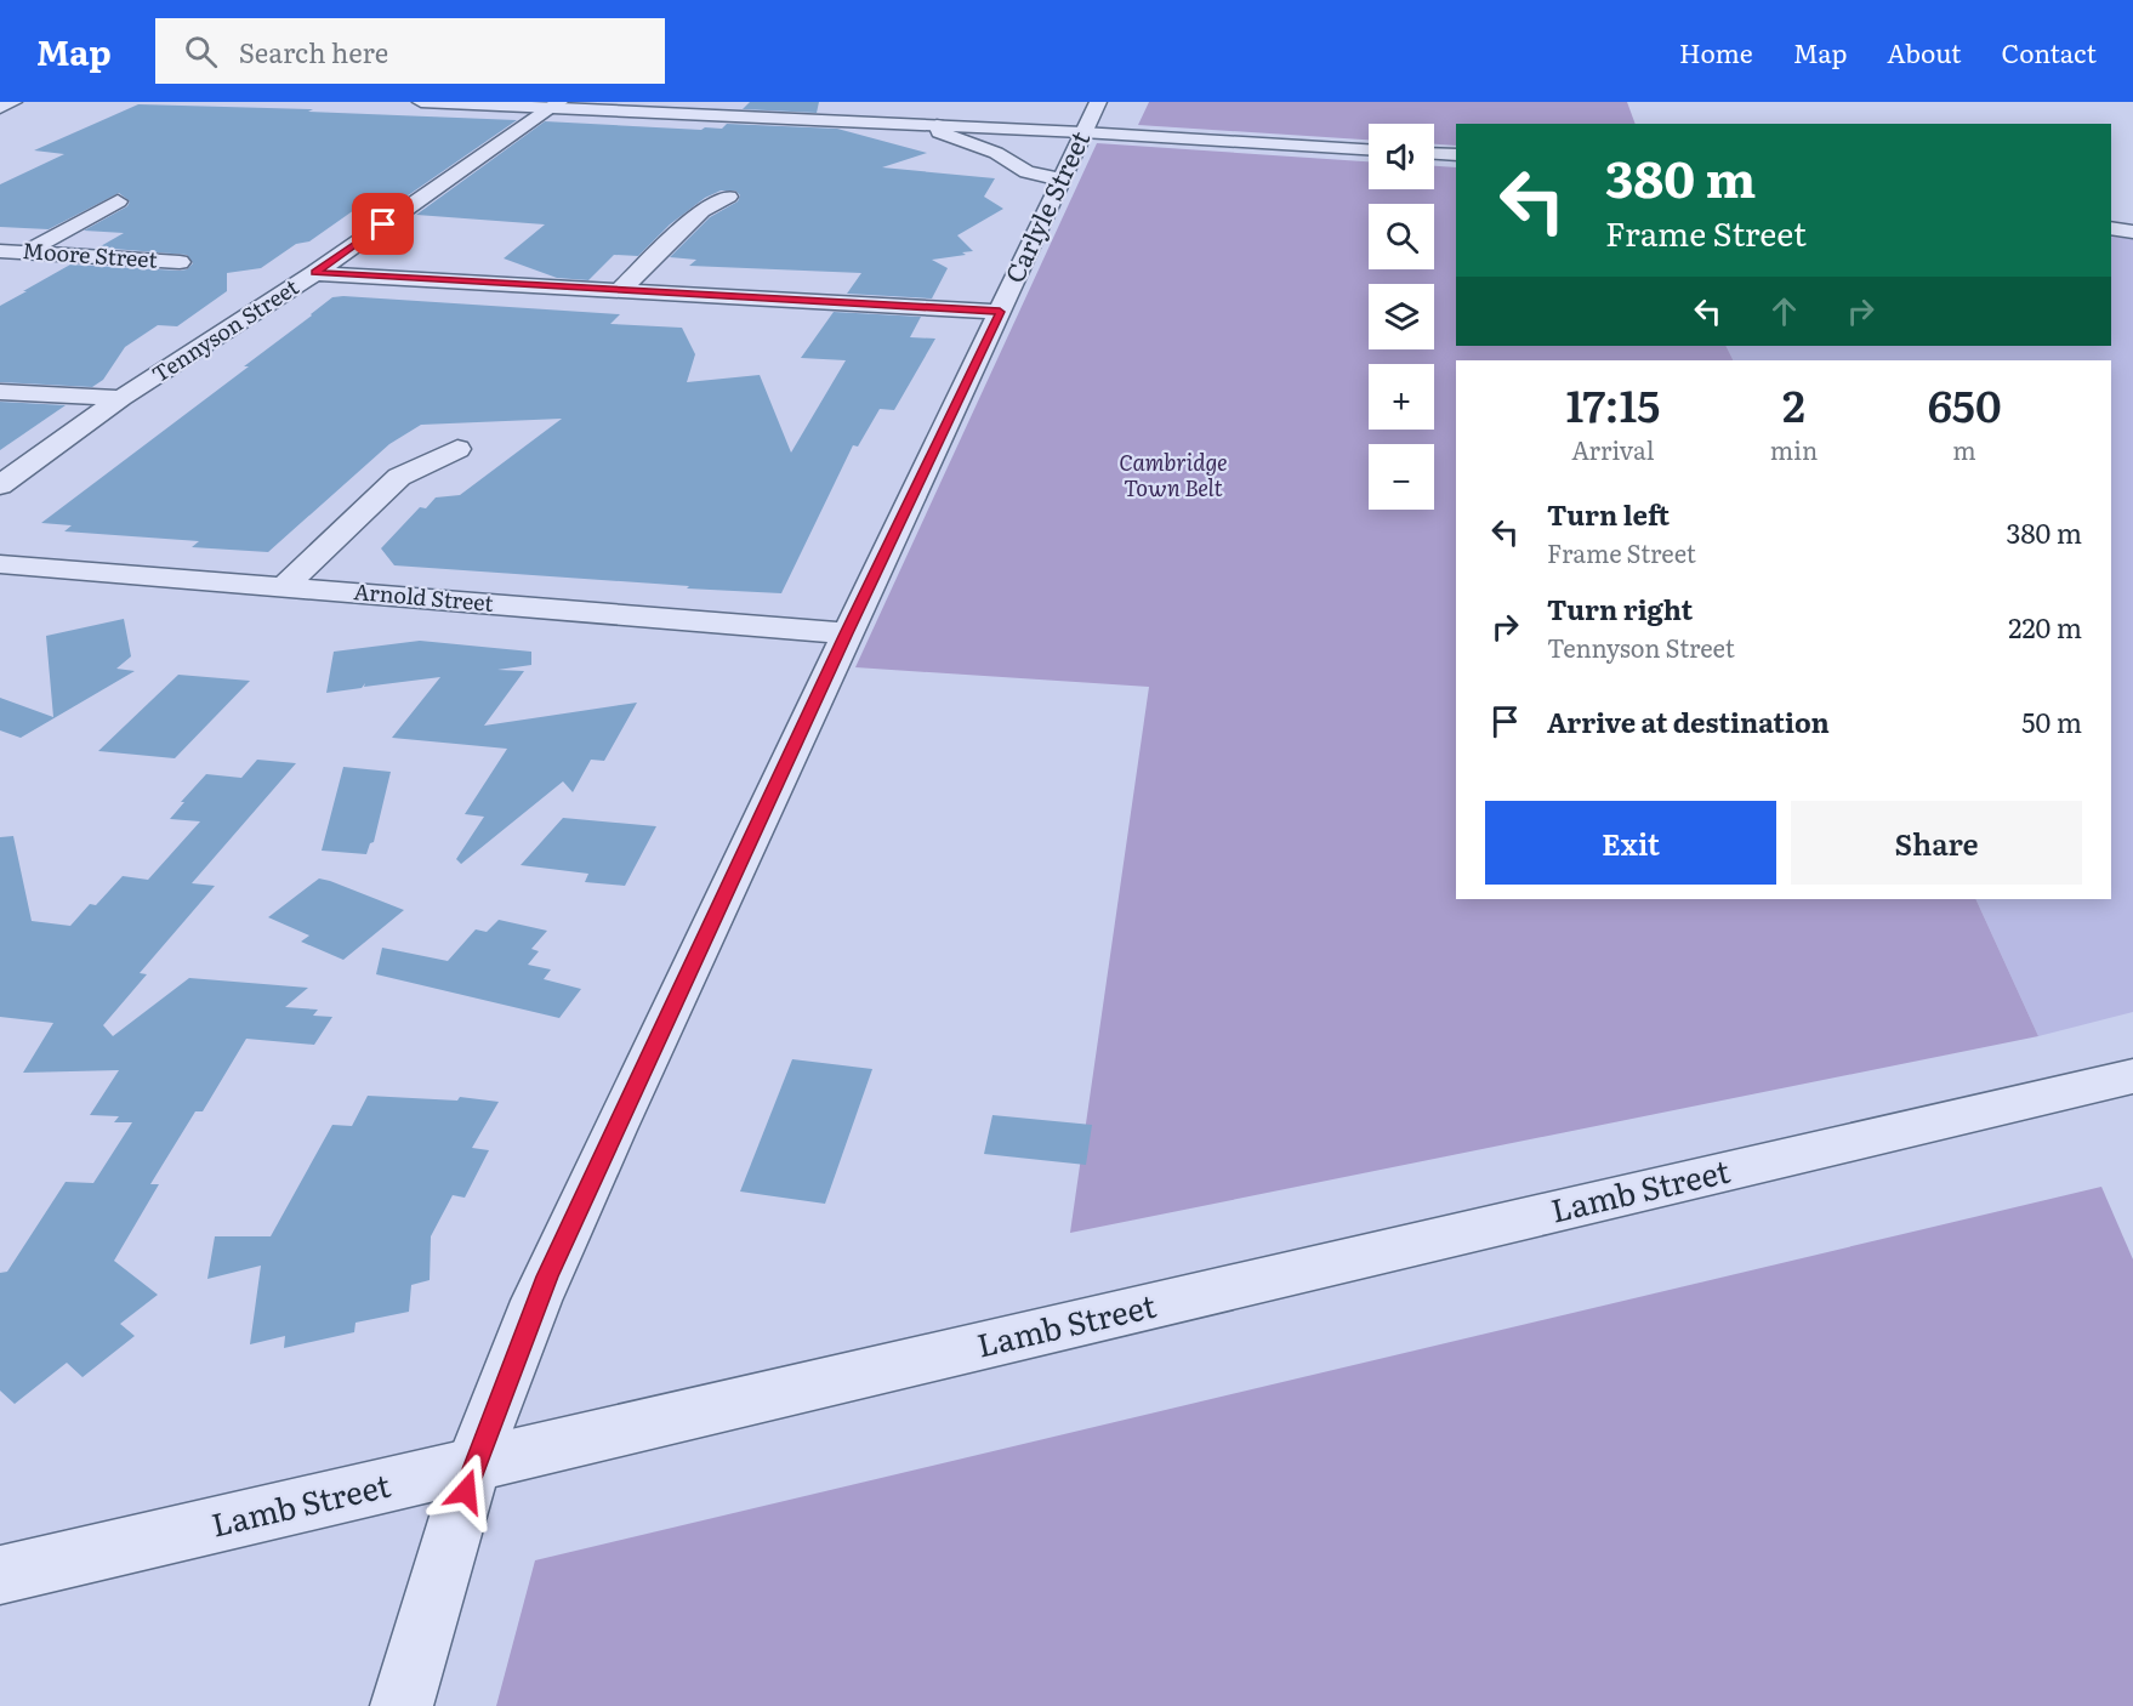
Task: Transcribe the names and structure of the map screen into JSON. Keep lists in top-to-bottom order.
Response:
{
  "streets": {
    "street": [
      "Carlyle Street",
      "Moore Street",
      "Tennyson Street",
      "Arnold Street",
      "Lamb Street"
    ]
  },
  "crossings": [
    ["Carlyle Street", "Arnold Street"],
    ["Carlyle Street", "Lamb Street"]
  ],
  "parks": ["Cambridge Town Belt"],
  "page": {
    "header": "Map",
    "search": "Search here",
    "nav": [
      "Home",
      "Map",
      "About",
      "Contact"
    ],
    "map_buttons": ["+", "−"],
    "turn": ["380 m", "Frame Street"],
    "eta": [
      "17:15",
      "Arrival",
      "2",
      "min",
      "650",
      "m"
    ],
    "list": [
      {
        "name": "Turn left",
        "note": "Frame Street",
        "value": "380 m"
      },
      {
        "name": "Turn right",
        "note": "Tennyson Street",
        "value": "220 m"
      },
      {
        "name": "Arrive at destination",
        "value": "50 m"
      }
    ],
    "buttons": ["Exit", "Share"]
  }
}
